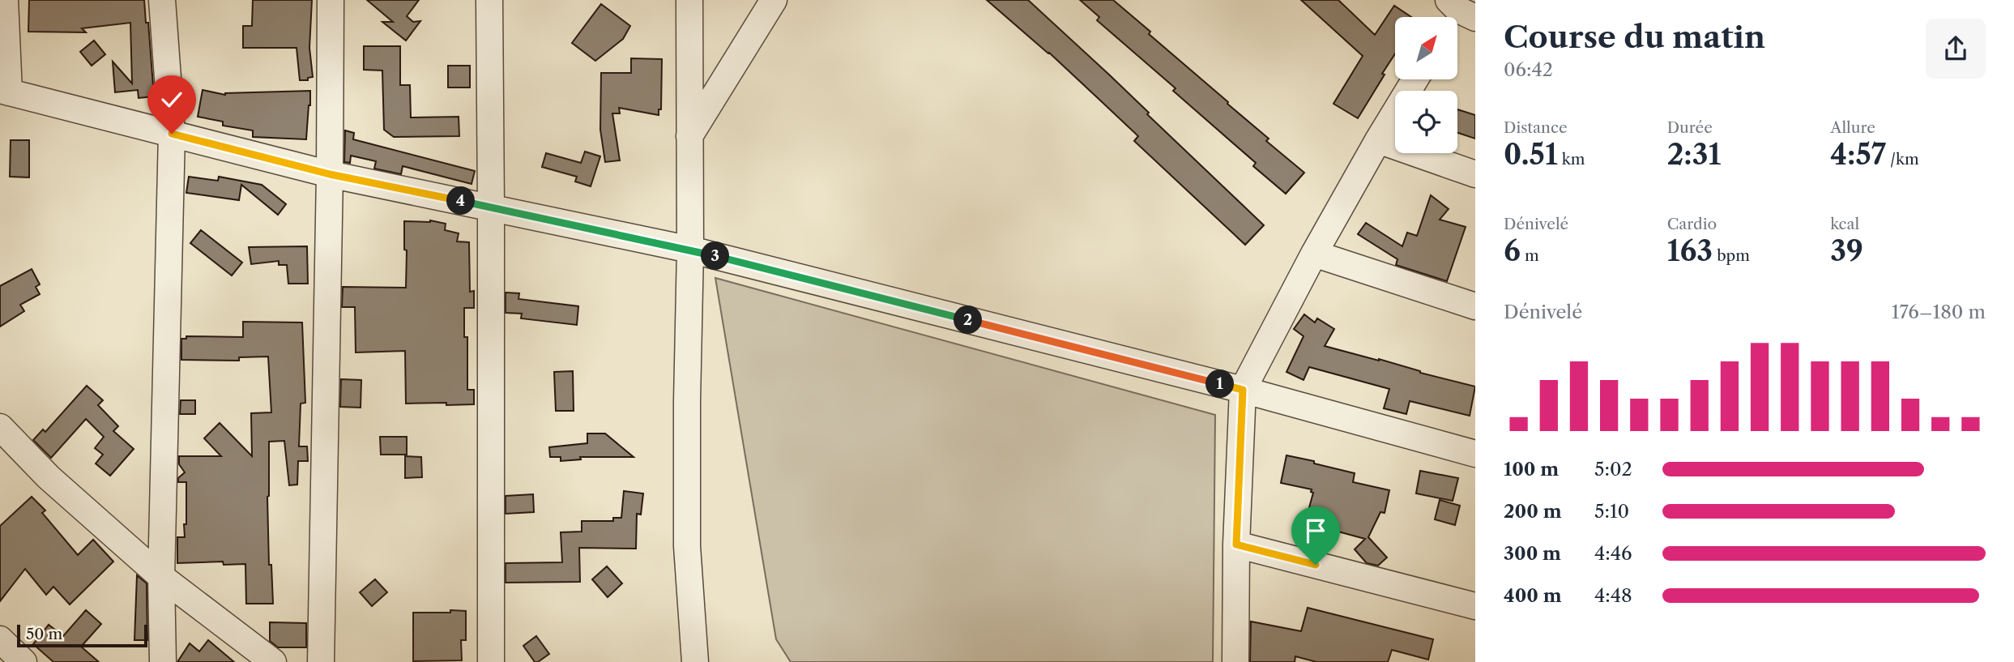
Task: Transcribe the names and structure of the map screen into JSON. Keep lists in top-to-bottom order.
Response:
{
  "scale_bar": "50 m",
  "north": "top right",
  "page": {
    "heading": ["Course du matin", "06:42"],
    "stats": [
      ["Distance", "0.51 km"],
      ["Durée", "2:31"],
      ["Allure", "4:57 /km"],
      ["Dénivelé", "6 m"],
      ["Cardio", "163 bpm"],
      ["kcal", "39"]
    ],
    "pins": [
      "4",
      "3",
      "2",
      "1"
    ],
    "chart": ["Dénivelé", "176–180 m"],
    "list": [
      {
        "name": "100 m",
        "note": "5:02"
      },
      {
        "name": "200 m",
        "note": "5:10"
      },
      {
        "name": "300 m",
        "note": "4:46"
      },
      {
        "name": "400 m",
        "note": "4:48"
      }
    ],
    "scale": "50 m"
  }
}
